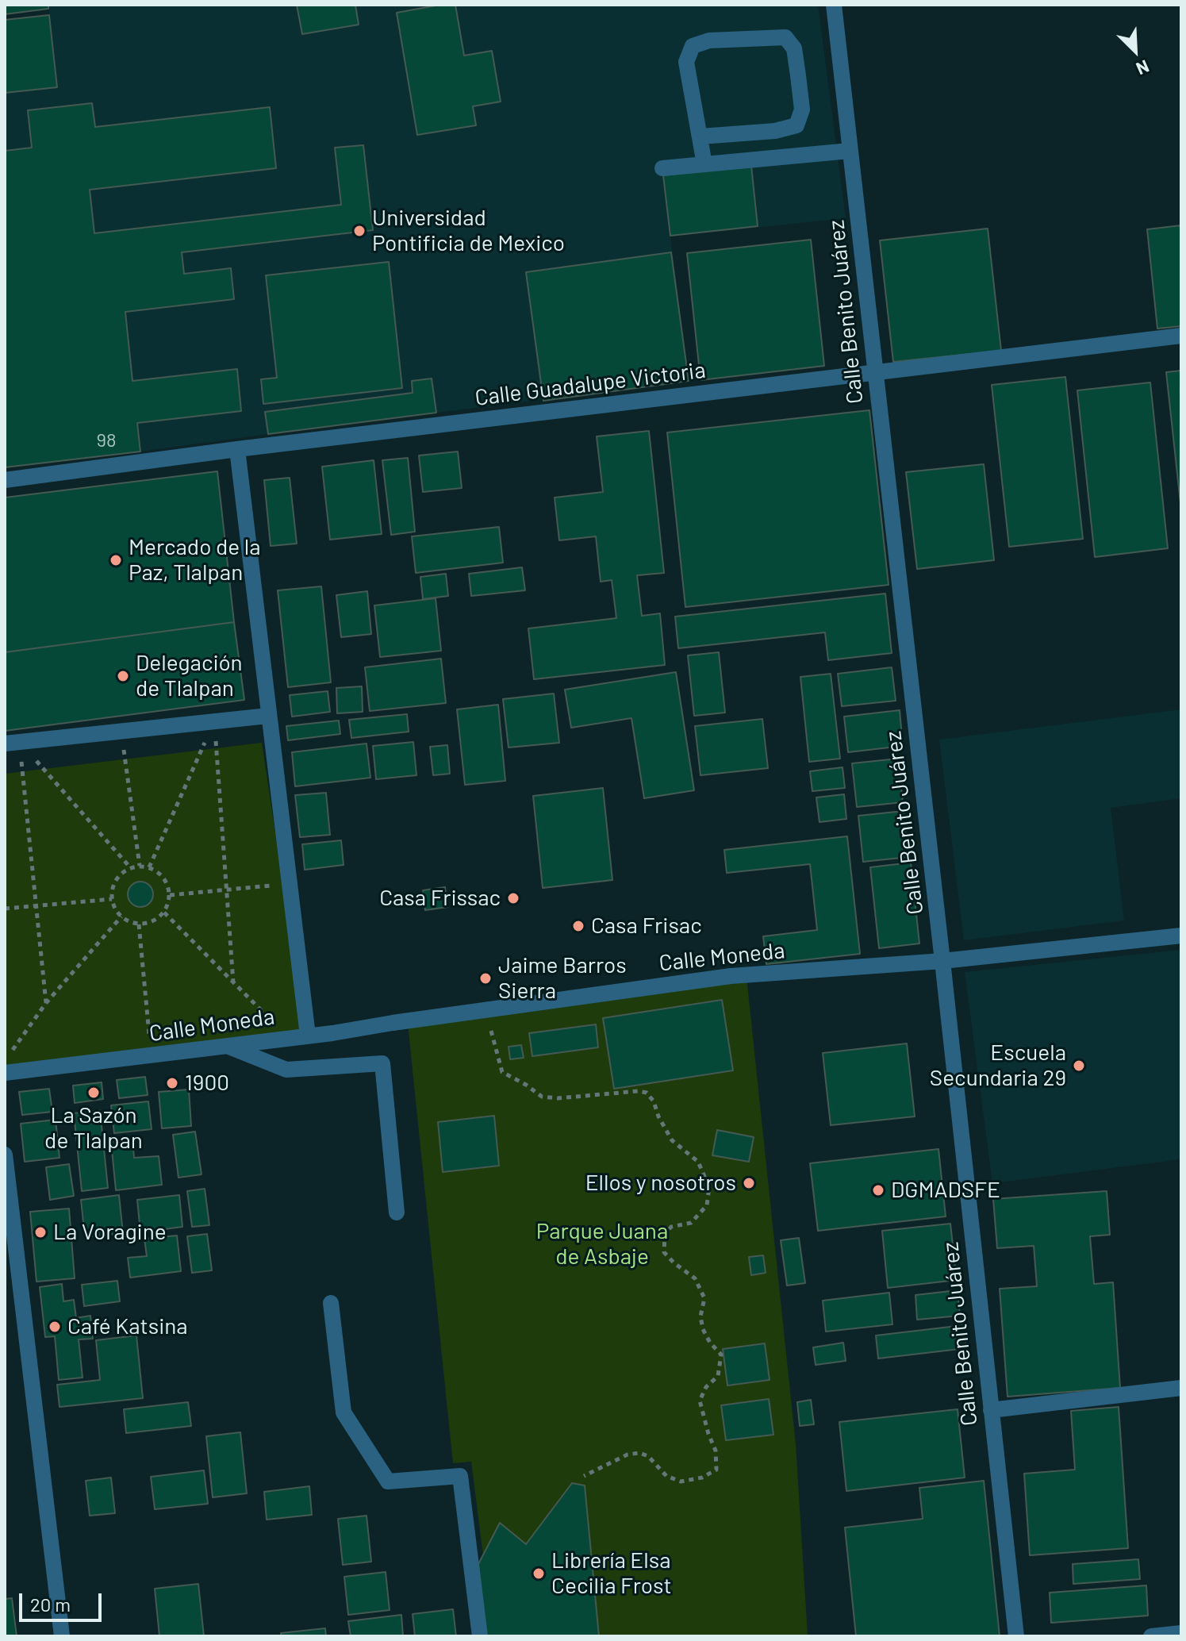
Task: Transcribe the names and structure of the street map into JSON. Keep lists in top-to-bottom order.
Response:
{
  "streets": {
    "street": ["Calle Benito Juárez", "Calle Guadalupe Victoria", "Calle Moneda"]
  },
  "crossings": [
    ["Calle Benito Juárez", "Calle Guadalupe Victoria"],
    ["Calle Benito Juárez", "Calle Moneda"]
  ],
  "parks": ["Parque Juana de Asbaje"],
  "places": [
    "Universidad Pontificia de Mexico",
    "Mercado de la Paz, Tlalpan",
    "Delegación de Tlalpan",
    "Casa Frissac",
    "Casa Frisac",
    "Jaime Barros Sierra",
    "Escuela Secundaria 29",
    "1900",
    "La Sazón de Tlalpan",
    "Ellos y nosotros",
    "DGMADSFE",
    "La Voragine",
    "Café Katsina",
    "Librería Elsa Cecilia Frost"
  ],
  "house_numbers": ["98"],
  "scale_bar": "20 m",
  "north": "bottom right"
}
